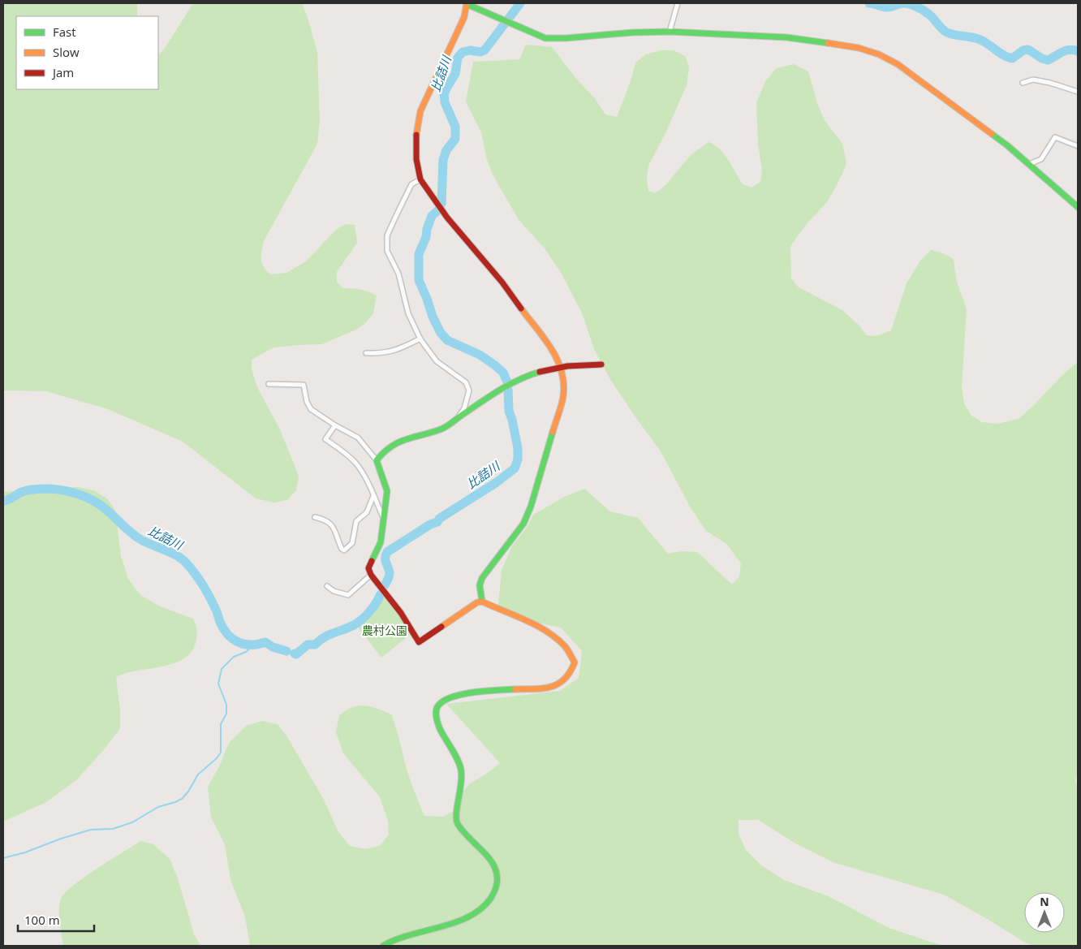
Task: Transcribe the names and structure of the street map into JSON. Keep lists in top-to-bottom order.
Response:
{
  "water": ["比詰川"],
  "parks": ["農村公園"],
  "legend": ["Fast", "Slow", "Jam"],
  "scale_bar": "100 m",
  "north": "top"
}
